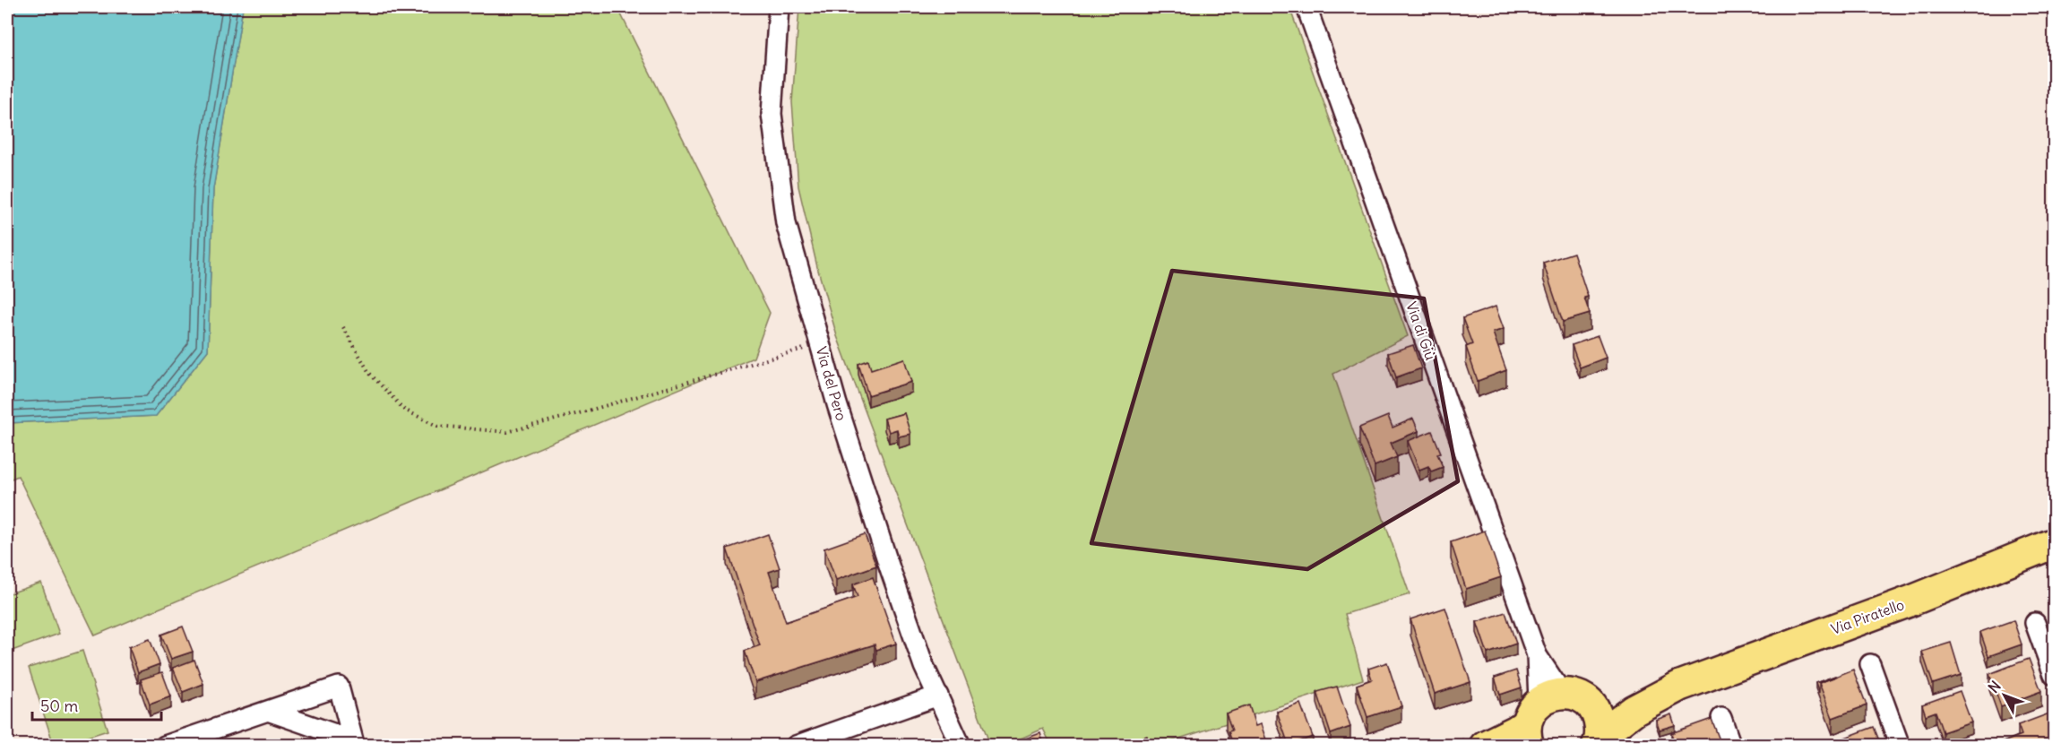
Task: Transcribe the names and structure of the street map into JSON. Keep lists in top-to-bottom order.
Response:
{
  "streets": {
    "main road": ["Via Piratello"],
    "street": ["Via di Giù", "Via del Pero"]
  },
  "crossings": [
    ["Via di Giù", "Via Piratello"]
  ],
  "scale_bar": "50 m",
  "north": "top left"
}
